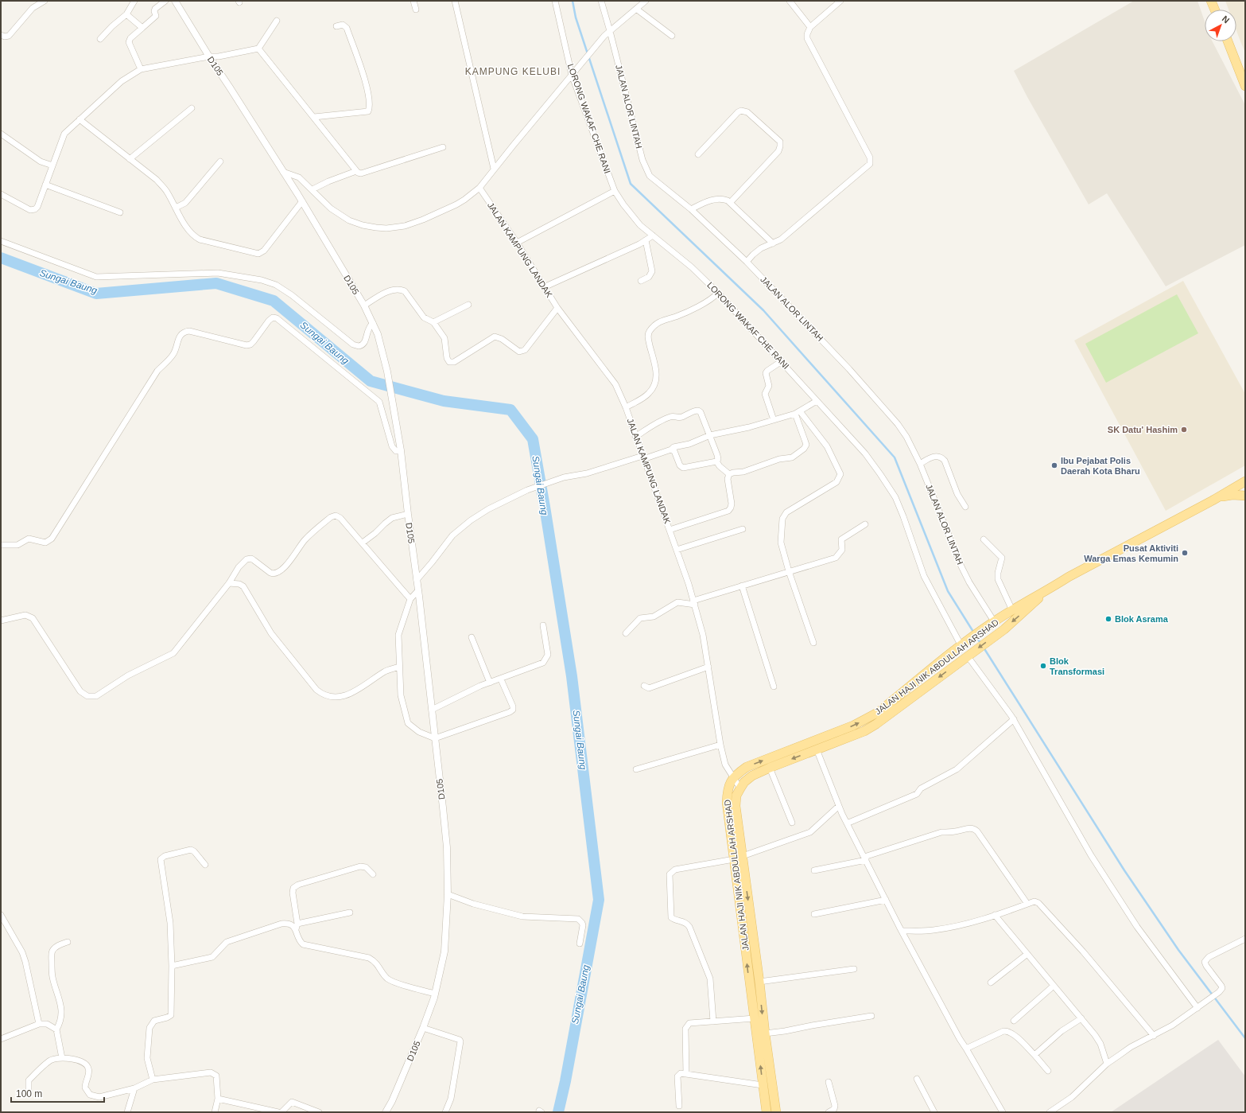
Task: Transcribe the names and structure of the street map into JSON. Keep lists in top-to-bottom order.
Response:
{
  "streets": {
    "main road": ["JALAN HAJI NIK ABDULLAH ARSHAD"],
    "street": [
      "D105",
      "JALAN ALOR LINTAH",
      "LORONG WAKAF CHE RANI",
      "JALAN KAMPUNG LANDAK"
    ]
  },
  "crossings": [
    ["JALAN ALOR LINTAH", "JALAN HAJI NIK ABDULLAH ARSHAD"],
    ["LORONG WAKAF CHE RANI", "JALAN HAJI NIK ABDULLAH ARSHAD"],
    ["JALAN KAMPUNG LANDAK", "JALAN HAJI NIK ABDULLAH ARSHAD"]
  ],
  "districts": ["KAMPUNG KELUBI"],
  "water": ["Sungai Baung"],
  "places": [
    "SK Datu' Hashim",
    "Ibu Pejabat Polis Daerah Kota Bharu",
    "Pusat Aktiviti Warga Emas Kemumin",
    "Blok Asrama",
    "Blok Transformasi"
  ],
  "scale_bar": "100 m",
  "north": "top right"
}
